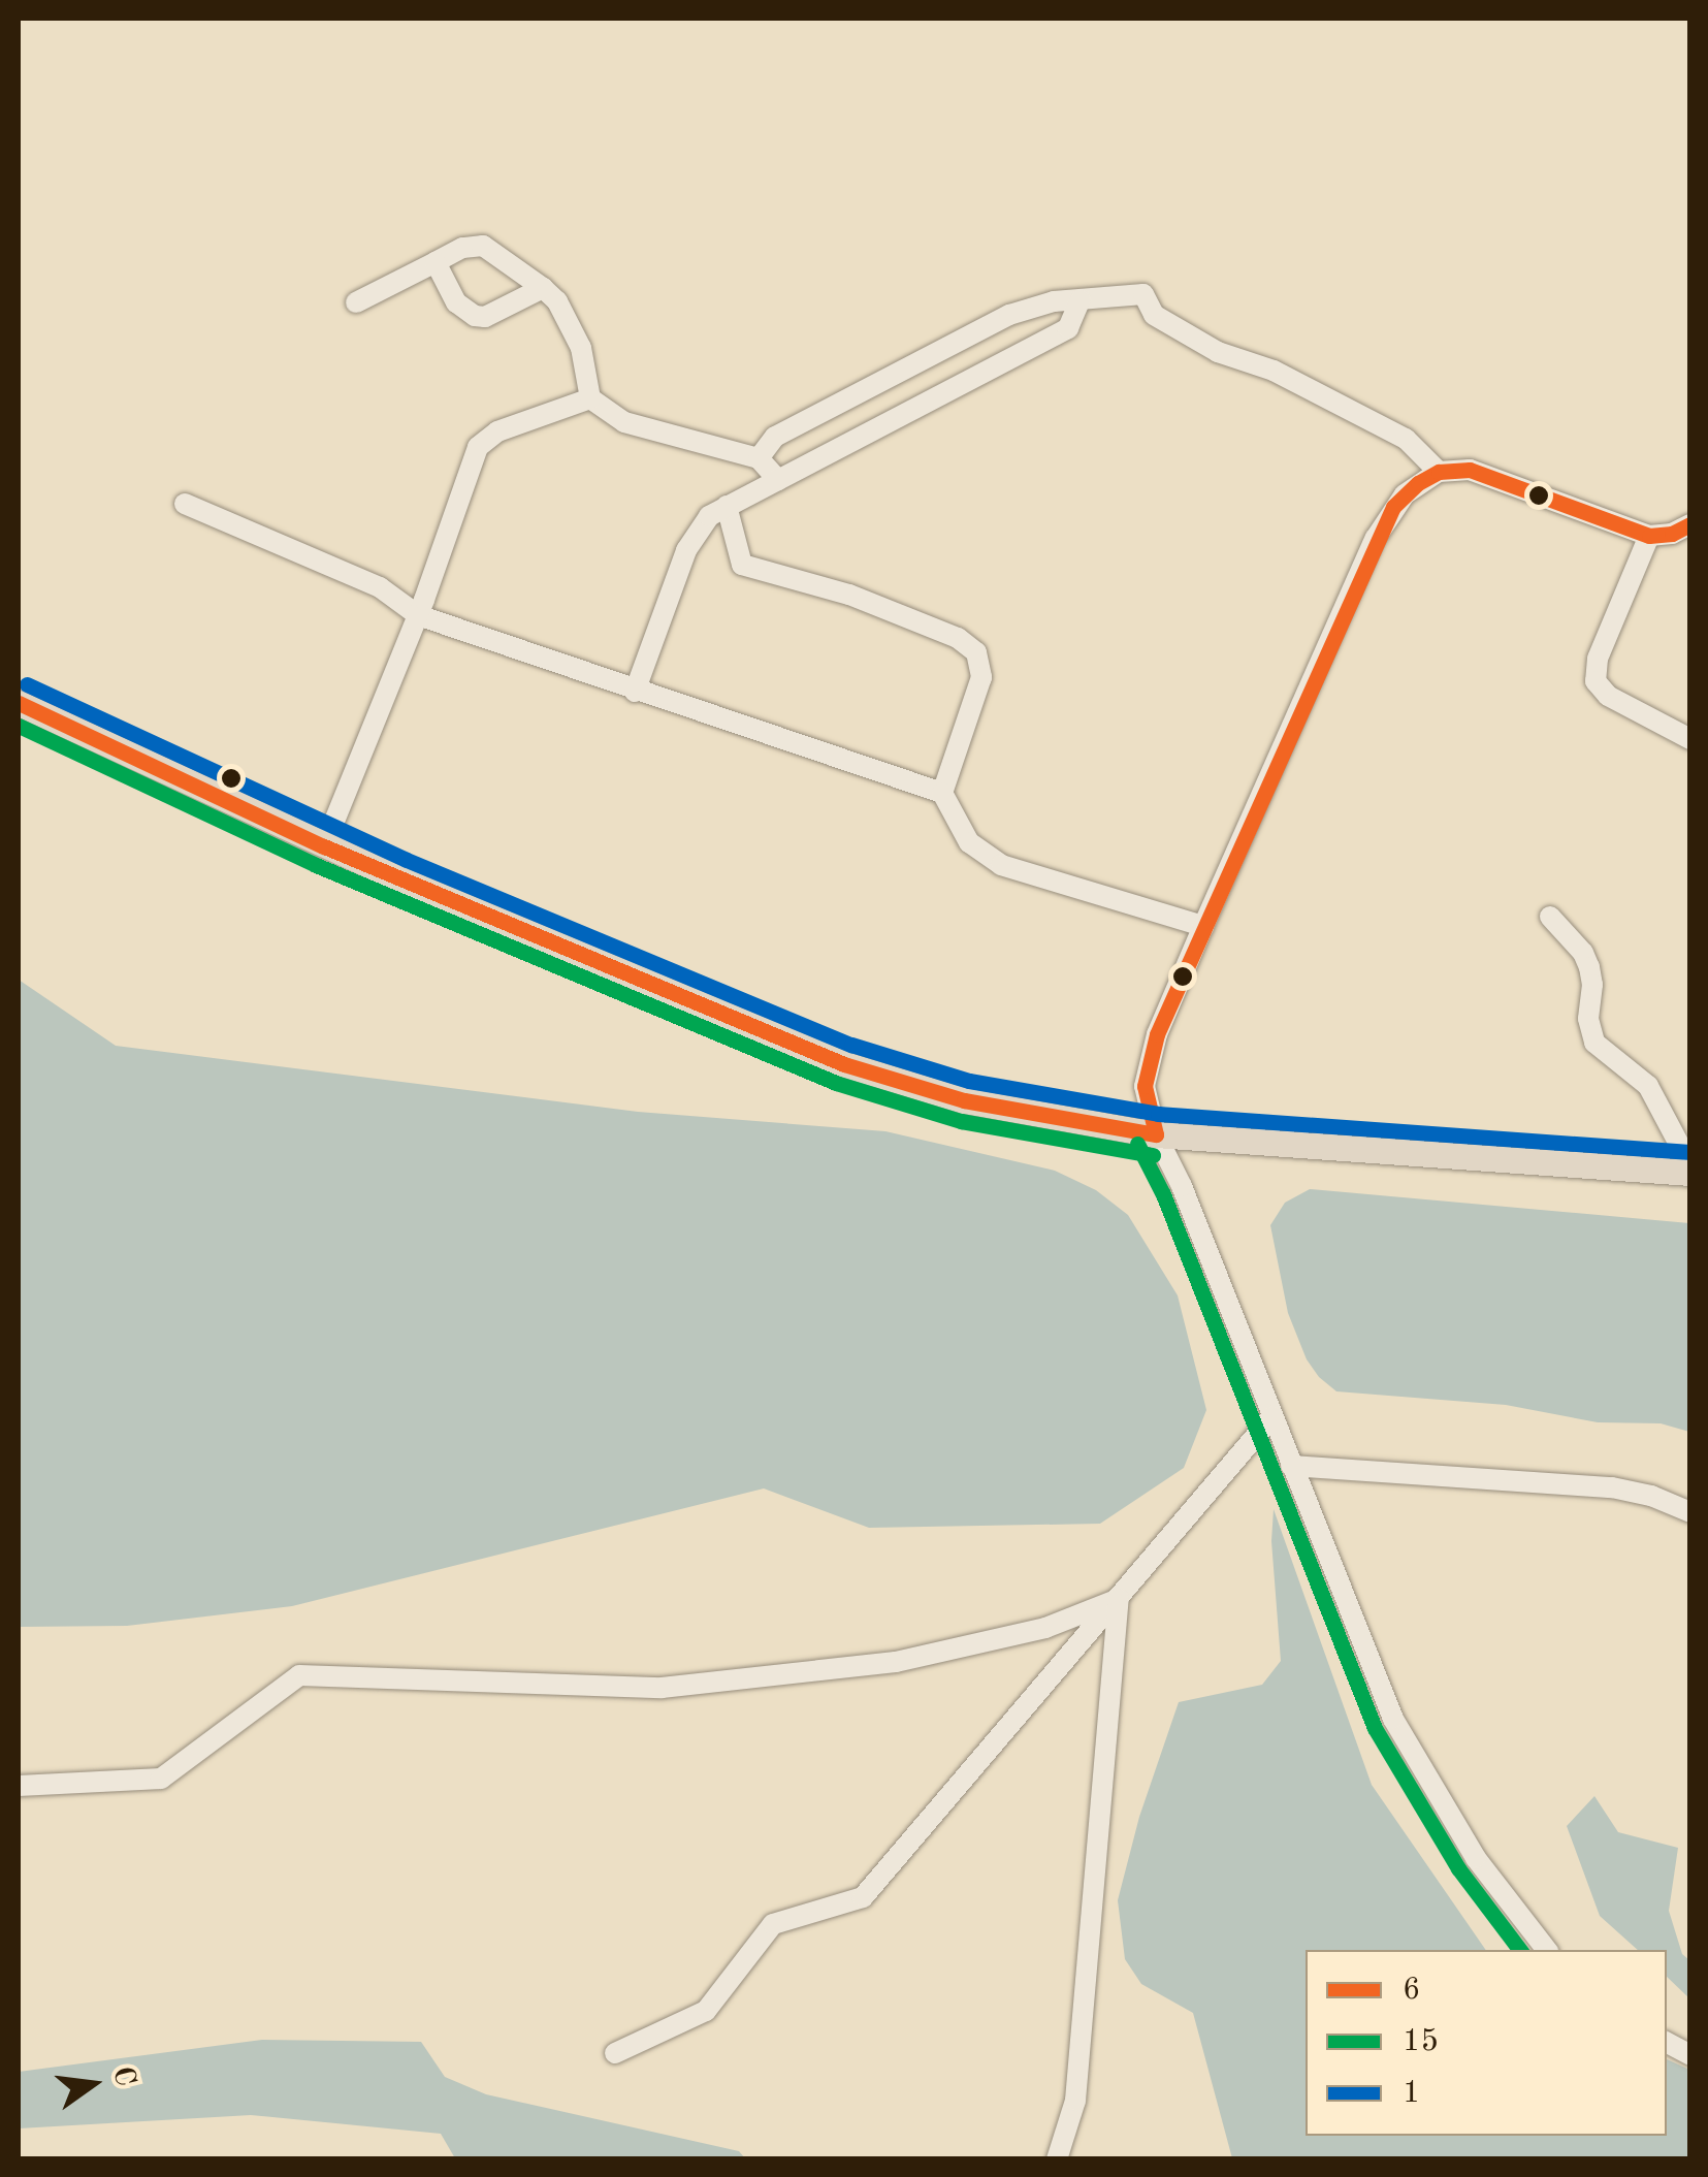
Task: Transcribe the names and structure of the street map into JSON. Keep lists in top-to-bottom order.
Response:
{
  "lines": ["transit line 6", "transit line 1", "transit line 15"],
  "legend": ["6", "15", "1"],
  "north": "right"
}
